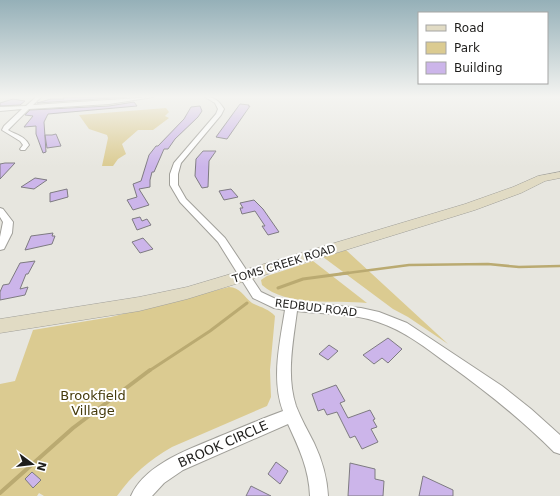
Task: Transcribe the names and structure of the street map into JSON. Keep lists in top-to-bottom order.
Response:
{
  "streets": {
    "street": ["TOMS CREEK ROAD", "REDBUD ROAD", "BROOK CIRCLE"]
  },
  "crossings": [
    ["TOMS CREEK ROAD", "REDBUD ROAD"]
  ],
  "parks": ["Brookfield Village"],
  "legend": ["Road", "Park", "Building"],
  "north": "right"
}
